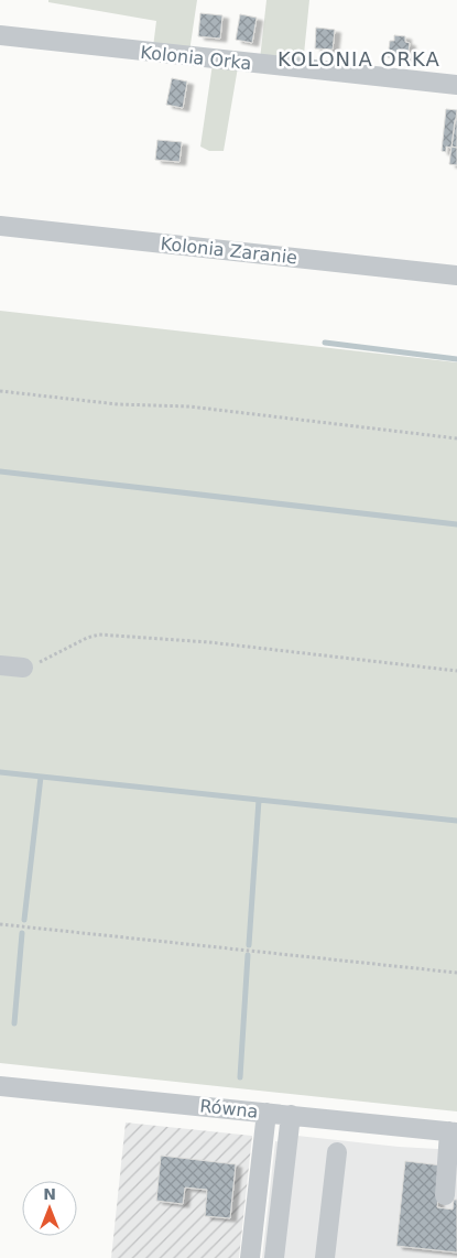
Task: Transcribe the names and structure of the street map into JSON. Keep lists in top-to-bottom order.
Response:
{
  "streets": {
    "street": ["Kolonia Orka", "Kolonia Zaranie", "Równa"]
  },
  "districts": ["KOLONIA ORKA"],
  "north": "top"
}
